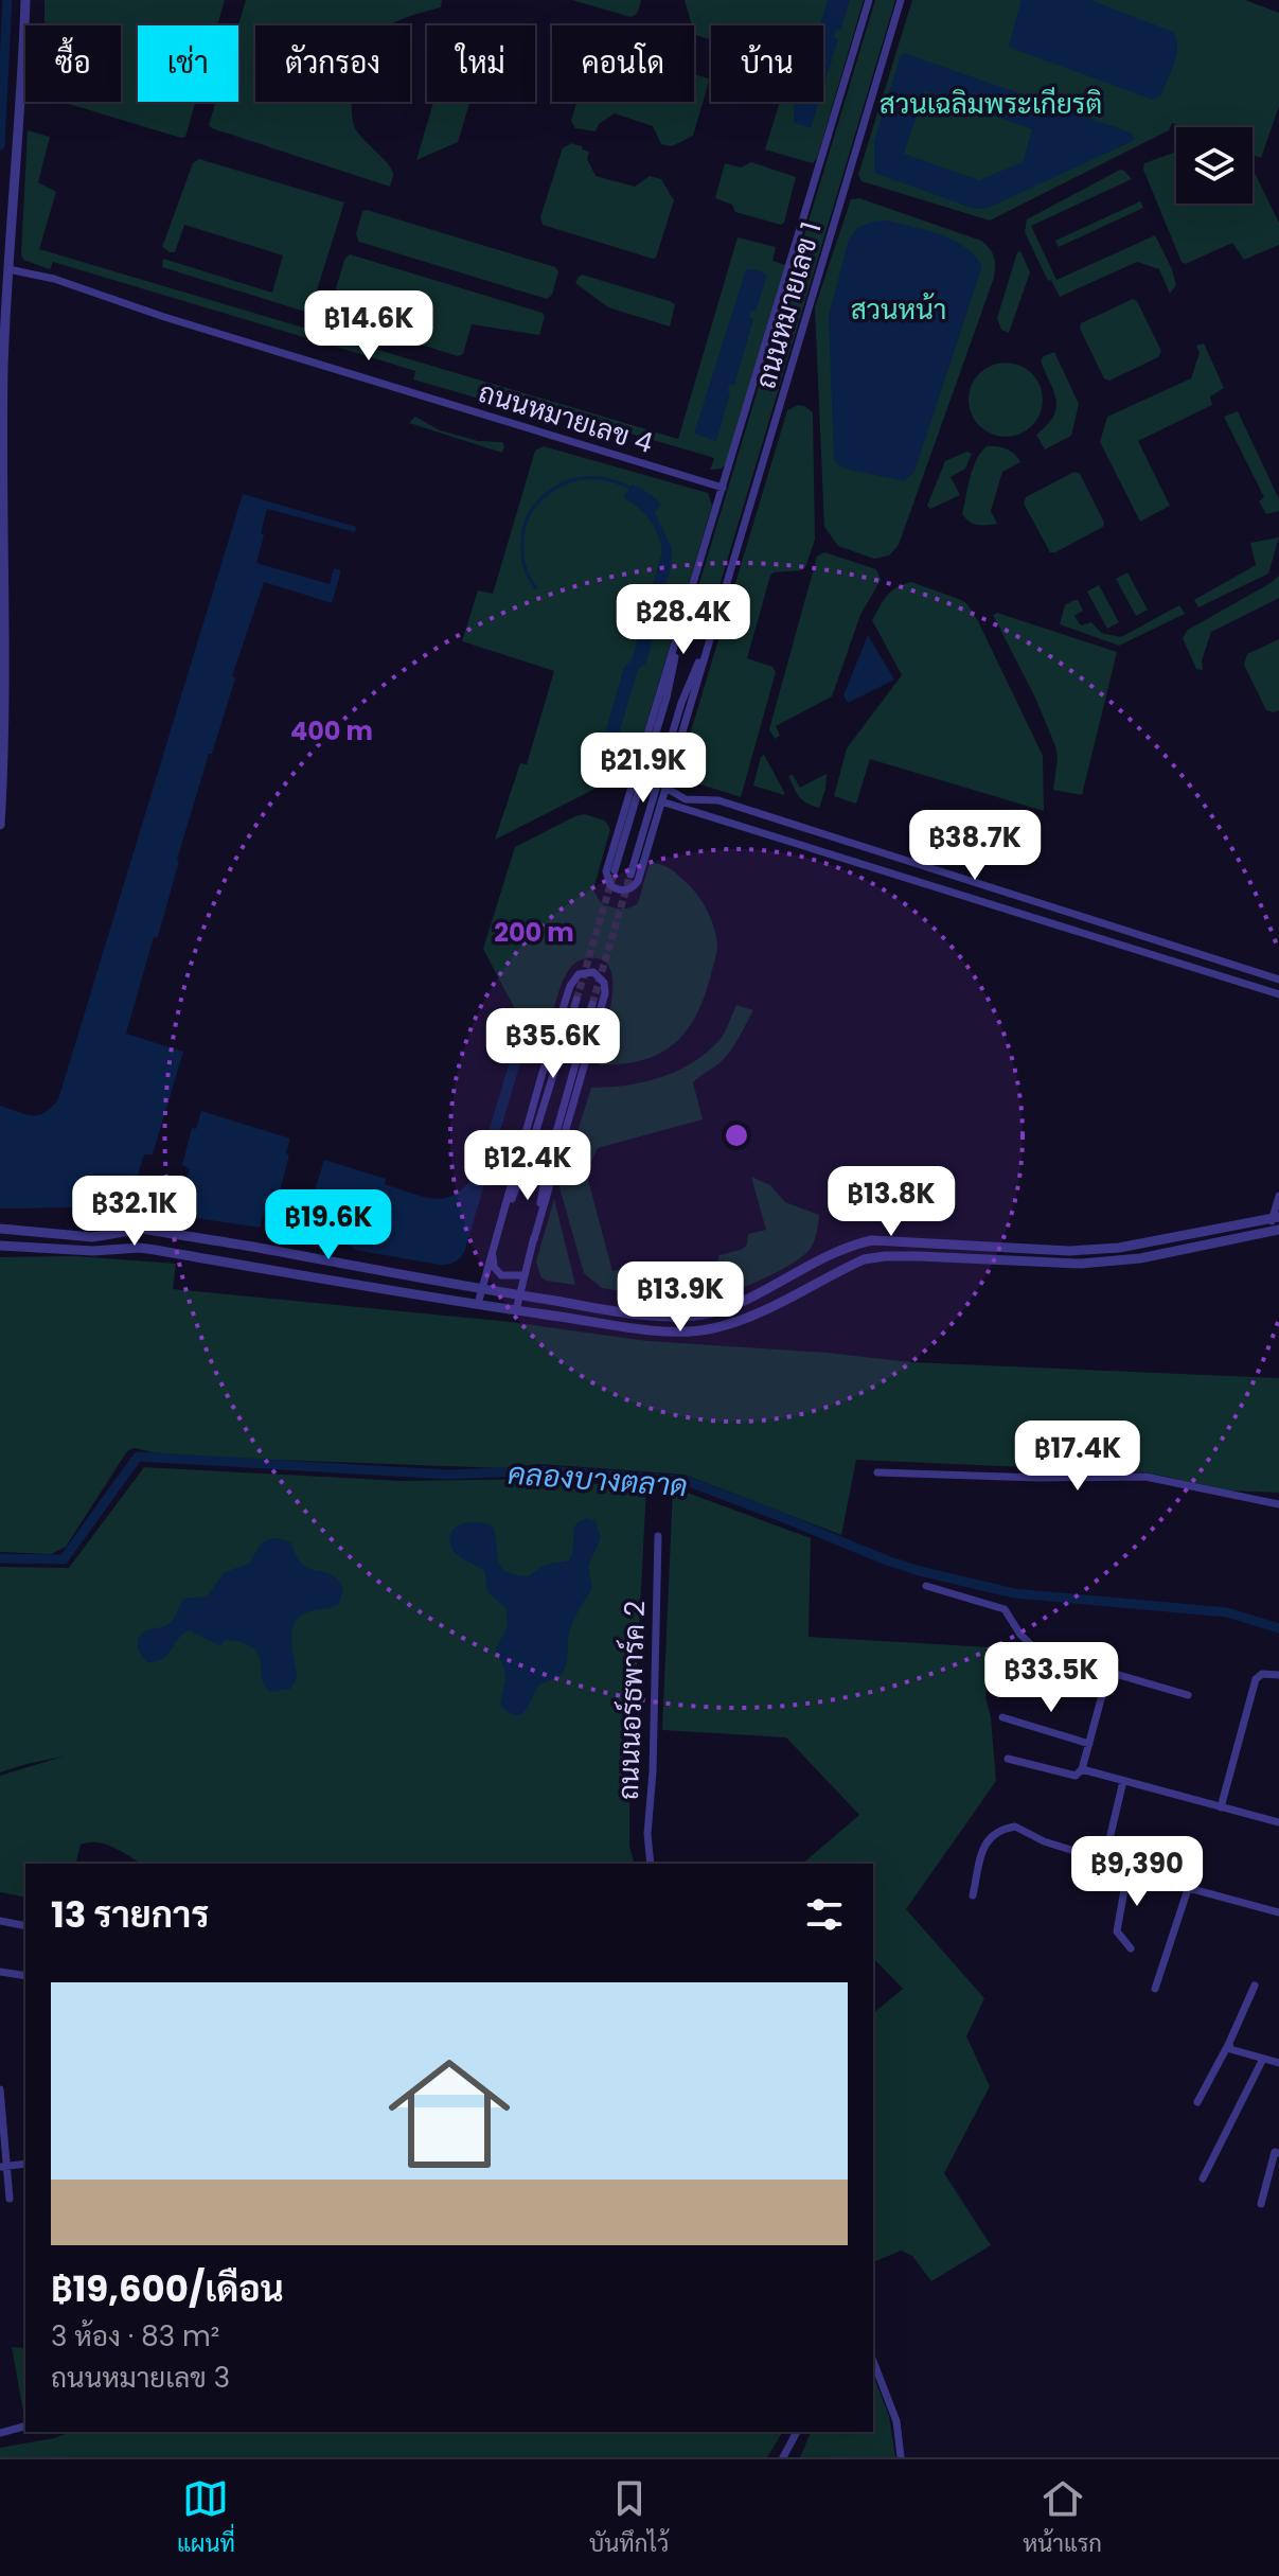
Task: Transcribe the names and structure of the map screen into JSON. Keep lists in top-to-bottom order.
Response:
{
  "streets": {
    "street": ["ถนนหมายเลข 1", "ถนนหมายเลข 4", "ถนนนอร์ธพาร์ค 2"]
  },
  "crossings": [
    ["ถนนหมายเลข 1", "ถนนหมายเลข 4"]
  ],
  "water": ["คลองบางตลาด"],
  "parks": ["สวนเฉลิมพระเกียรติ", "สวนหน้า"],
  "page": {
    "chip": [
      "ซื้อ",
      "เช่า",
      "ตัวกรอง",
      "ใหม่",
      "คอนโด",
      "บ้าน"
    ],
    "price": [
      "฿14.6K",
      "฿28.4K",
      "฿21.9K",
      "฿38.7K",
      "฿35.6K",
      "฿12.4K",
      "฿13.8K",
      "฿32.1K",
      "฿19.6K",
      "฿13.9K",
      "฿17.4K",
      "฿33.5K",
      "฿9,390"
    ],
    "heading": "13 รายการ",
    "list": [
      {
        "name": "฿19,600/เดือน",
        "note": "3 ห้อง · 83 m² · ถนนหมายเลข 3"
      }
    ],
    "tabs": ["แผนที่", "บันทึกไว้", "หน้าแรก"]
  },
  "rings": ["400 m", "200 m"]
}
